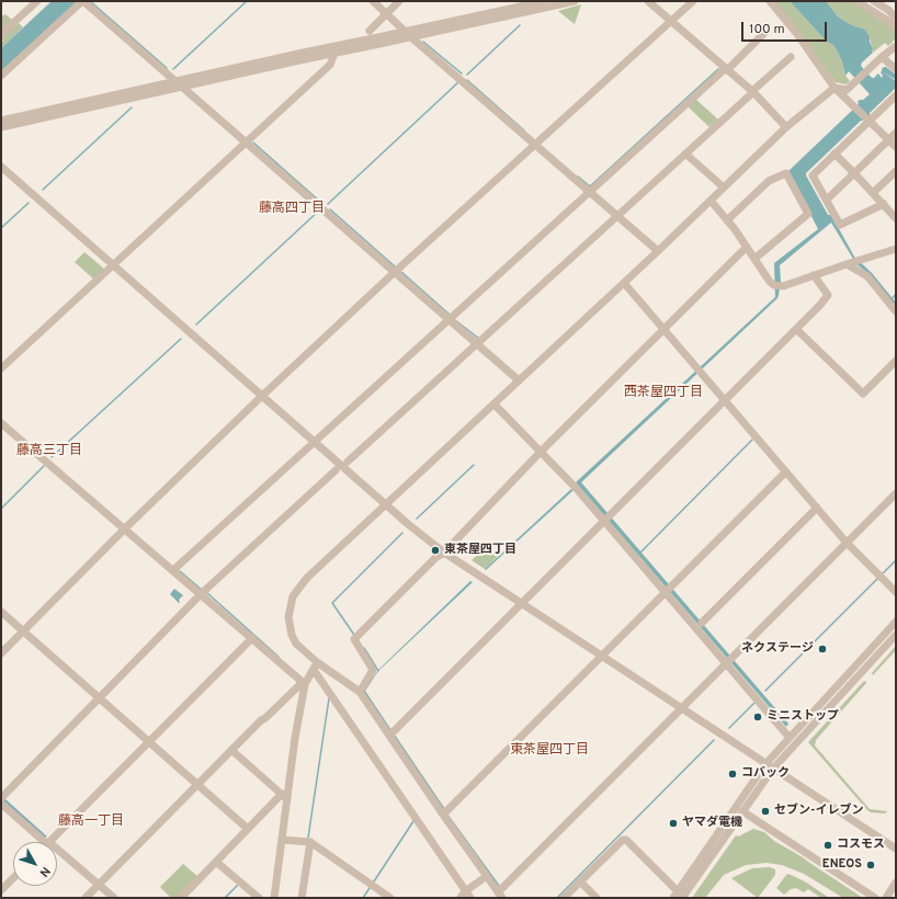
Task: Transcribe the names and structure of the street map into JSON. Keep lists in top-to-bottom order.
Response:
{
  "districts": [
    "藤高四丁目",
    "西茶屋四丁目",
    "藤高三丁目",
    "東茶屋四丁目",
    "藤高一丁目"
  ],
  "places": [
    "東茶屋四丁目",
    "ネクステージ",
    "ミニストップ",
    "コバック",
    "セブン-イレブン",
    "ヤマダ電機",
    "コスモス",
    "ENEOS"
  ],
  "scale_bar": "100 m",
  "north": "bottom right"
}
